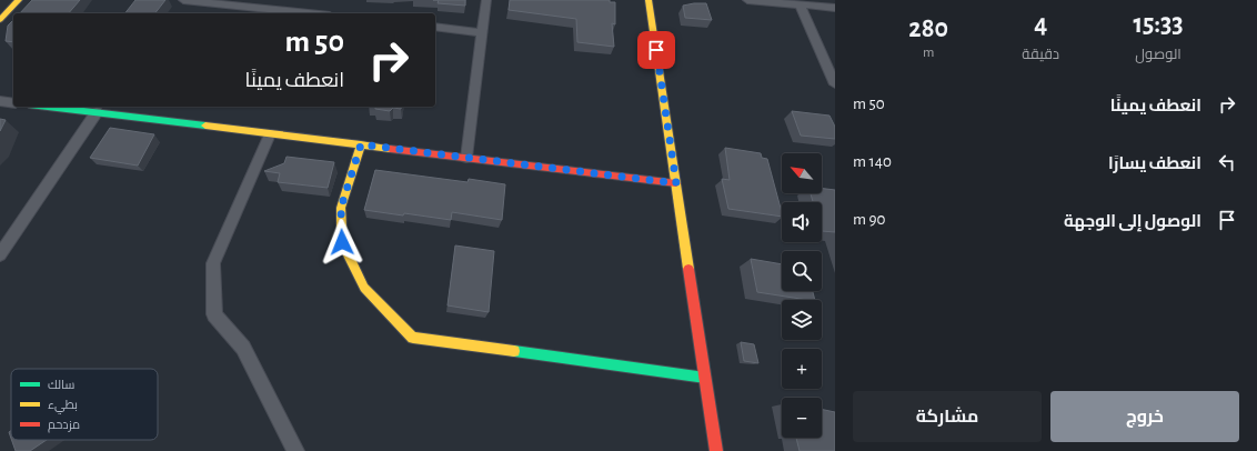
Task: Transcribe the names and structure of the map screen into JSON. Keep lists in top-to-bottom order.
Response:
{
  "legend": ["سالك", "بطيء", "مزدحم"],
  "north": "top left",
  "page": {
    "eta": [
      "15:33",
      "الوصول",
      "4",
      "دقيقة",
      "280",
      "m"
    ],
    "turn": ["50 m", "انعطف يمينًا"],
    "list": [
      {
        "name": "انعطف يمينًا",
        "value": "50 m"
      },
      {
        "name": "انعطف يسارًا",
        "value": "140 m"
      },
      {
        "name": "الوصول إلى الوجهة",
        "value": "90 m"
      }
    ],
    "map_buttons": ["+", "−"],
    "buttons": ["خروج", "مشاركة"]
  }
}
